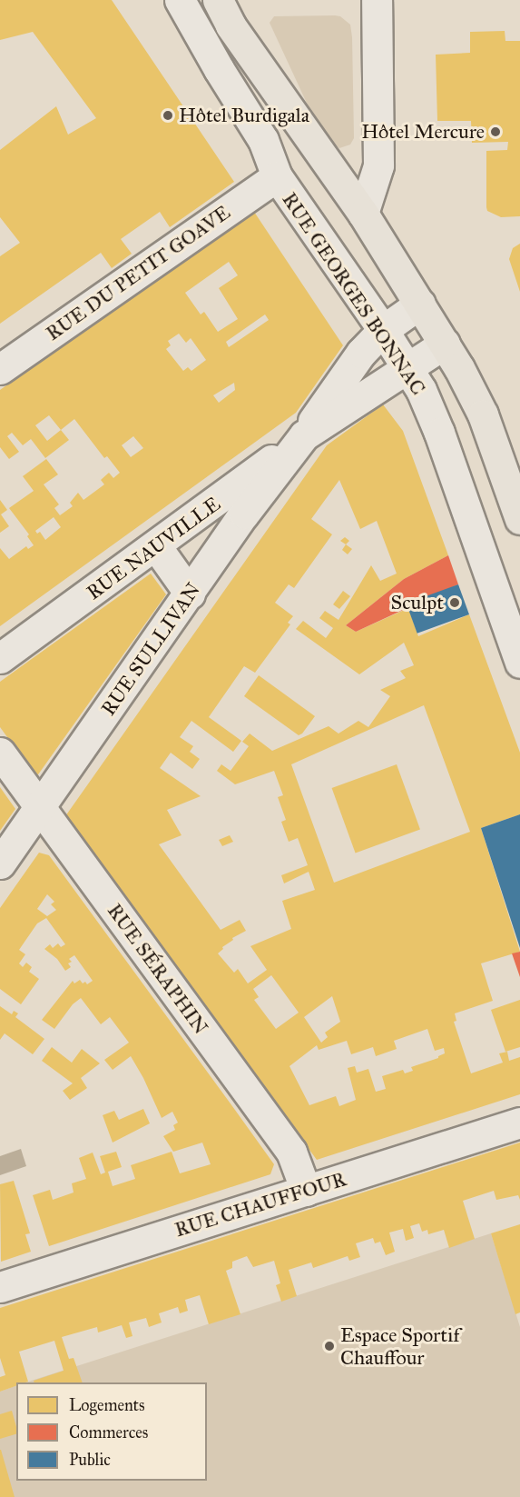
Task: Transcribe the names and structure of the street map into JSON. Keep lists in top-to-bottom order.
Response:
{
  "streets": {
    "street": [
      "RUE DU PETIT GOAVE",
      "RUE GEORGES BONNAC",
      "RUE NAUVILLE",
      "RUE SULLIVAN",
      "RUE SÉRAPHIN",
      "RUE CHAUFFOUR"
    ]
  },
  "crossings": [
    ["RUE DU PETIT GOAVE", "RUE GEORGES BONNAC"],
    ["RUE GEORGES BONNAC", "RUE SULLIVAN"],
    ["RUE NAUVILLE", "RUE SULLIVAN"],
    ["RUE SULLIVAN", "RUE SÉRAPHIN"],
    ["RUE SÉRAPHIN", "RUE CHAUFFOUR"]
  ],
  "places": [
    "Hôtel Burdigala",
    "Hôtel Mercure",
    "Sculpt",
    "Espace Sportif Chauffour"
  ],
  "legend": ["Logements", "Commerces", "Public"]
}
